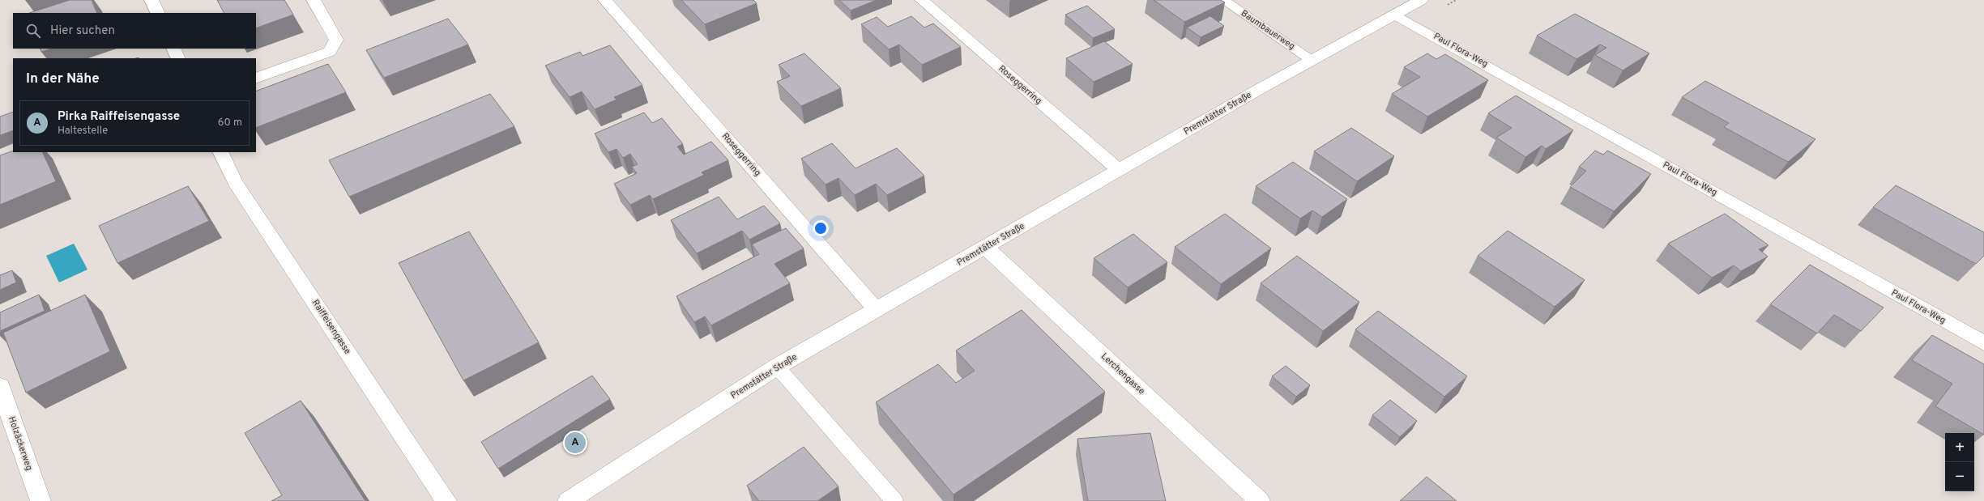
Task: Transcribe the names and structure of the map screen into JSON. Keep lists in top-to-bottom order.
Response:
{
  "streets": {
    "street": [
      "Paul Flora-Weg",
      "Roseggerring",
      "Premstätter Straße",
      "Raiffeisengasse",
      "Lerchengasse",
      "Holzäckerweg"
    ],
    "lane": ["Baumbauerweg"]
  },
  "crossings": [
    ["Baumbauerweg", "Premstätter Straße"],
    ["Paul Flora-Weg", "Premstätter Straße"],
    ["Roseggerring", "Premstätter Straße"],
    ["Premstätter Straße", "Lerchengasse"]
  ],
  "page": {
    "search": "Hier suchen",
    "heading": "In der Nähe",
    "list": [
      {
        "mark": "A",
        "name": "Pirka Raiffeisengasse",
        "note": "Haltestelle",
        "value": "60 m"
      }
    ],
    "pins": "A",
    "map_buttons": ["+", "−"]
  }
}
